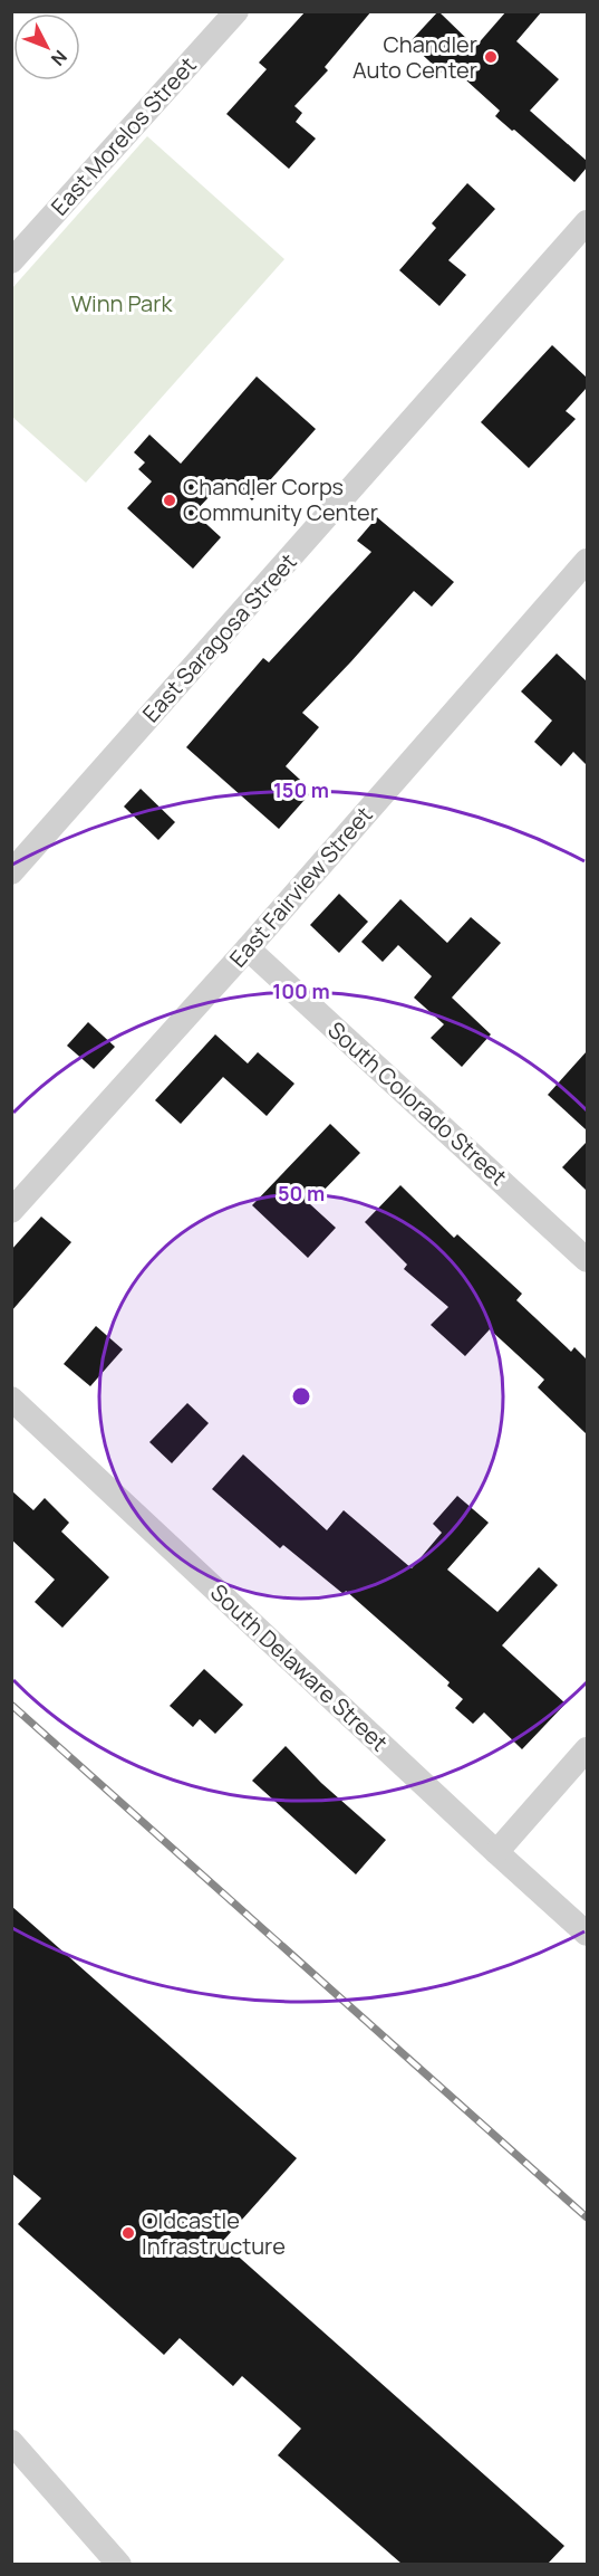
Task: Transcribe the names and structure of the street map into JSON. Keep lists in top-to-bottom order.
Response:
{
  "streets": {
    "street": [
      "East Morelos Street",
      "East Saragosa Street",
      "East Fairview Street",
      "South Colorado Street",
      "South Delaware Street"
    ]
  },
  "crossings": [
    ["East Fairview Street", "South Colorado Street"]
  ],
  "parks": ["Winn Park"],
  "places": ["Chandler Auto Center", "Chandler Corps Community Center", "Oldcastle Infrastructure"],
  "north": "bottom right",
  "rings": ["150 m", "100 m", "50 m"]
}
